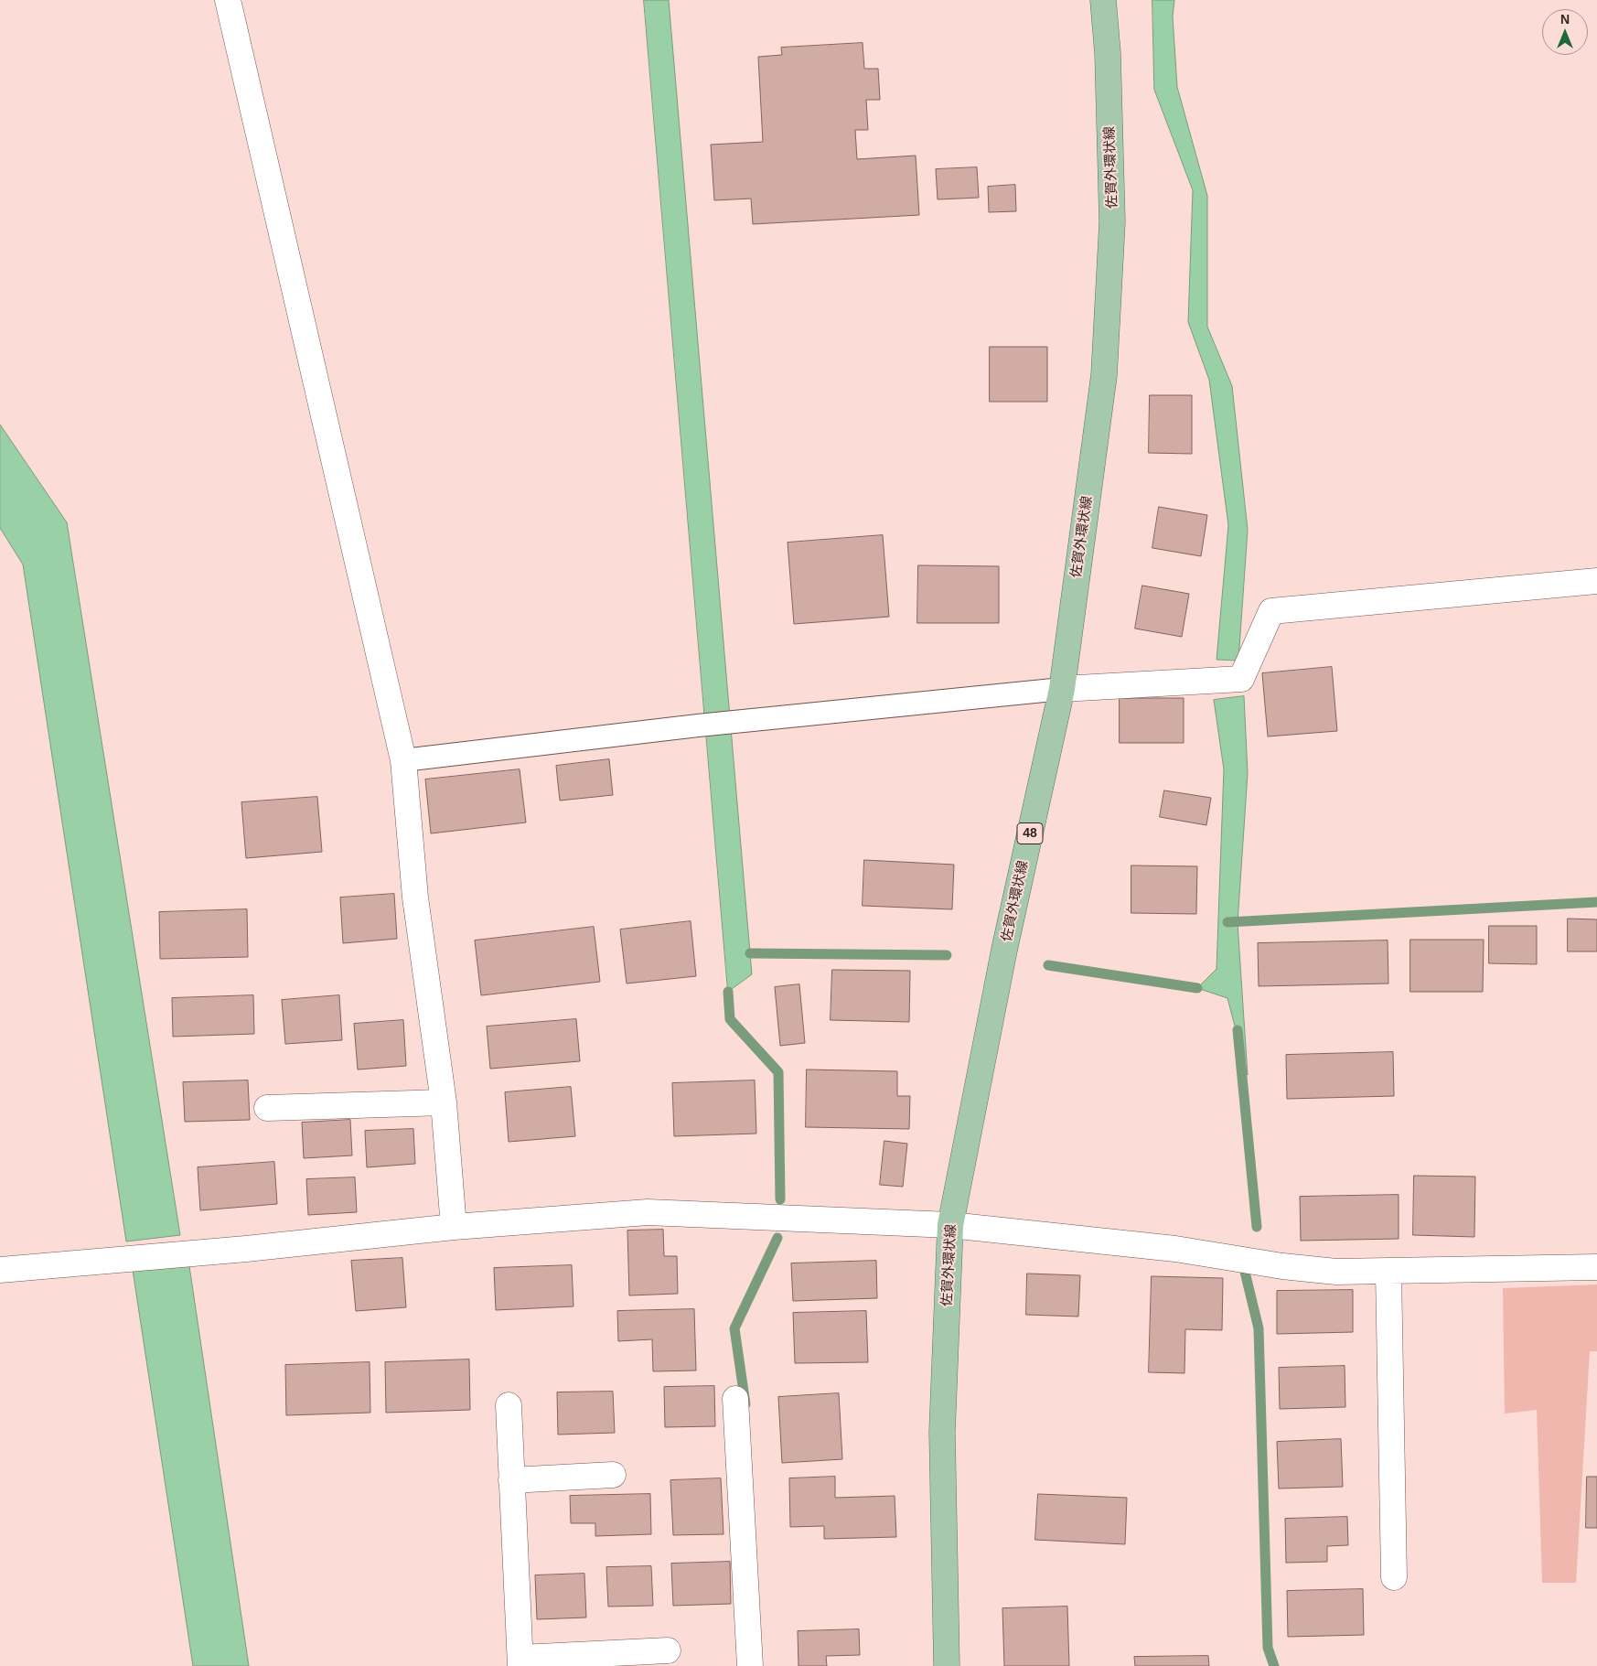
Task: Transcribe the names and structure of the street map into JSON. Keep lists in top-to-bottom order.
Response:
{
  "streets": {
    "main road": ["佐賀外環状線", "48"]
  },
  "north": "top"
}
